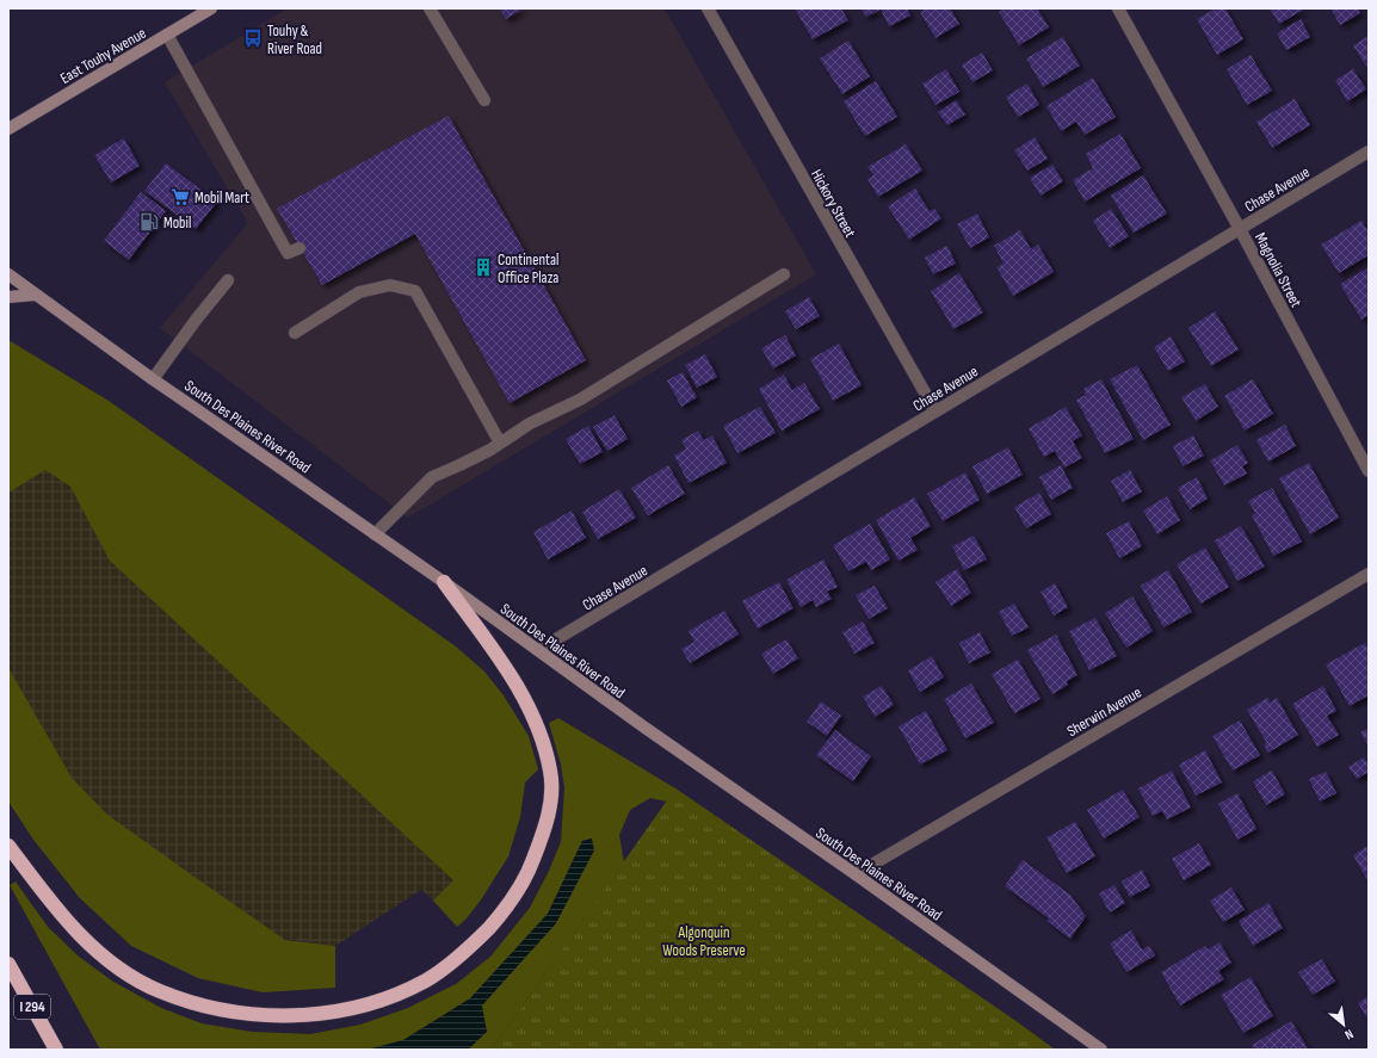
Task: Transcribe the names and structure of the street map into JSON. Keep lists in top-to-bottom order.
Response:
{
  "streets": {
    "highway": ["I 294"],
    "main road": ["East Touhy Avenue", "South Des Plaines River Road"],
    "street": [
      "Chase Avenue",
      "Hickory Street",
      "Magnolia Street",
      "Sherwin Avenue"
    ]
  },
  "crossings": [
    ["Chase Avenue", "Hickory Street"],
    ["Chase Avenue", "Magnolia Street"],
    ["Chase Avenue", "South Des Plaines River Road"],
    ["South Des Plaines River Road", "Sherwin Avenue"]
  ],
  "parks": ["Algonquin Woods Preserve"],
  "places": {
    "bus stop": ["Touhy & River Road"],
    "supermarket": ["Mobil Mart"],
    "fuel station": ["Mobil"],
    "building": ["Continental Office Plaza"]
  },
  "north": "bottom right"
}
